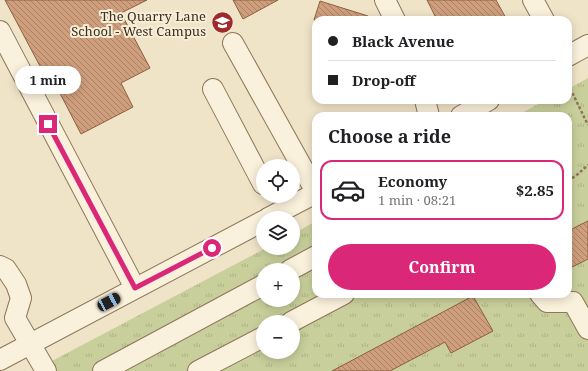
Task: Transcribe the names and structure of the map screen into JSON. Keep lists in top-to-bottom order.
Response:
{
  "places": {
    "school or university": ["The Quarry Lane School - West Campus"]
  },
  "page": {
    "banner": ["Black Avenue", "Drop-off"],
    "bubble": "1 min",
    "heading": "Choose a ride",
    "map_buttons": ["+", "−"],
    "list": [
      {
        "name": "Economy",
        "note": "1 min · 08:21",
        "value": "$2.85"
      }
    ],
    "buttons": "Confirm"
  }
}
